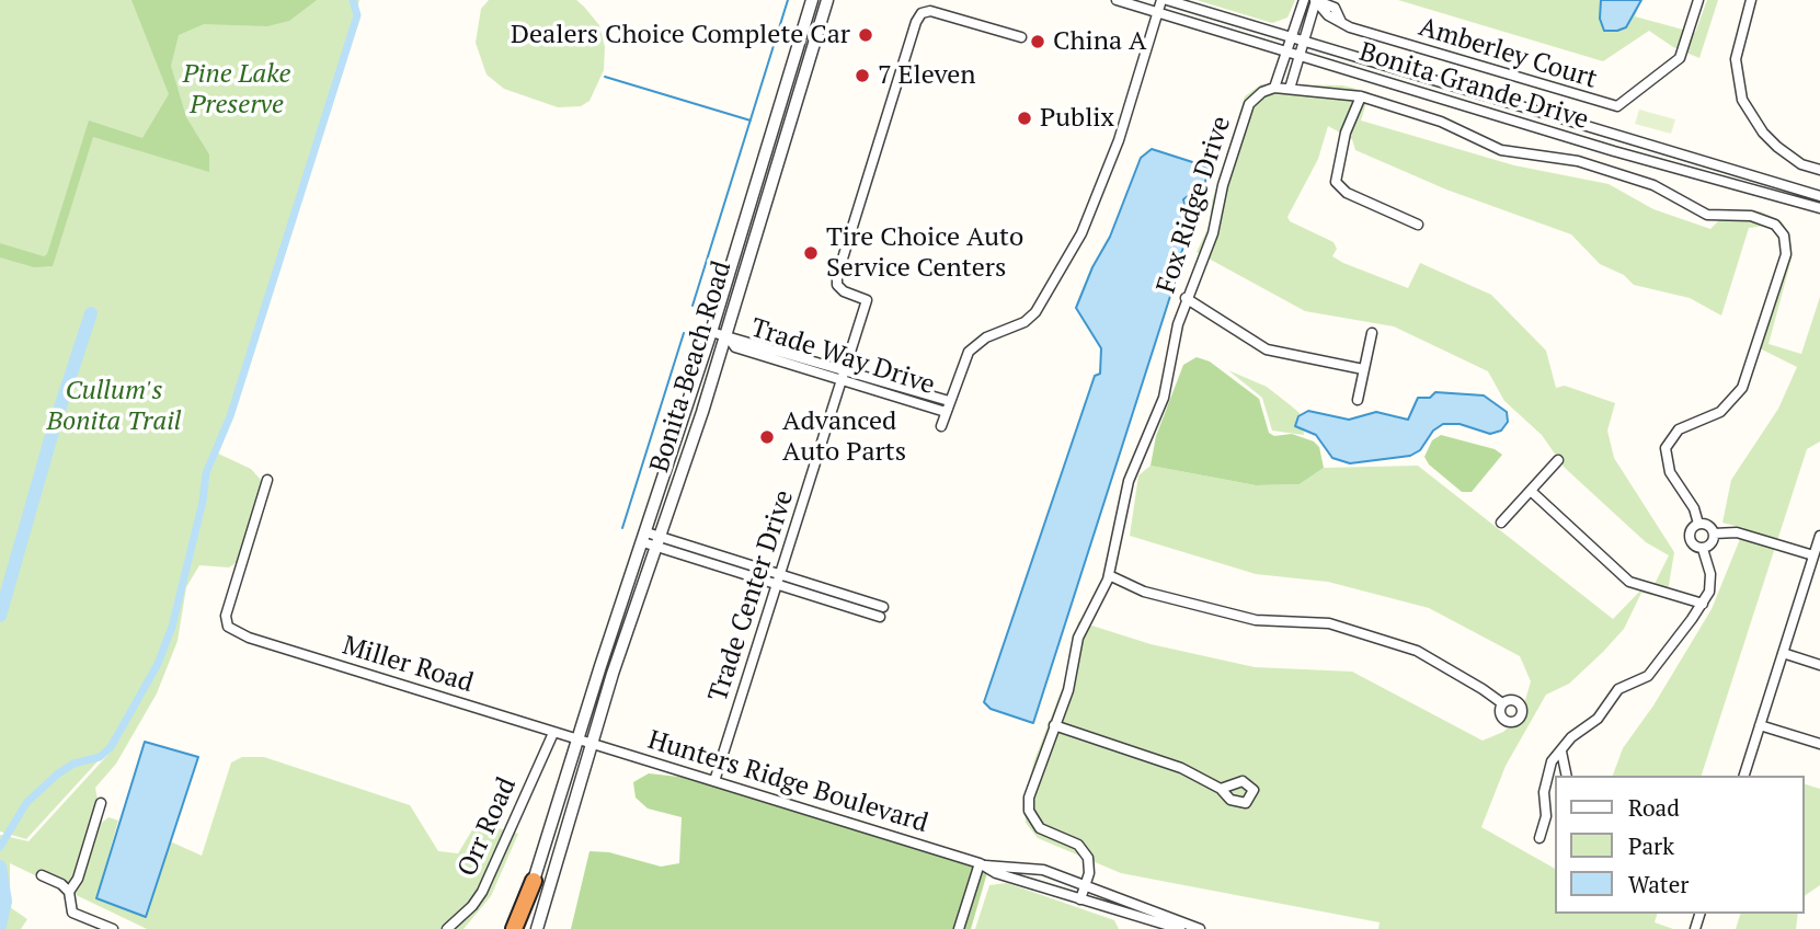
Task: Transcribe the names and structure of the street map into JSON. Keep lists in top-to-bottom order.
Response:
{
  "streets": {
    "street": [
      "Amberley Court",
      "Bonita Grande Drive",
      "Fox Ridge Drive",
      "Trade Way Drive",
      "Bonita Beach Road",
      "Trade Center Drive",
      "Miller Road",
      "Hunters Ridge Boulevard",
      "Orr Road"
    ]
  },
  "crossings": [
    ["Bonita Grande Drive", "Trade Way Drive"],
    ["Fox Ridge Drive", "Hunters Ridge Boulevard"],
    ["Trade Way Drive", "Bonita Beach Road"],
    ["Trade Way Drive", "Trade Center Drive"],
    ["Bonita Beach Road", "Miller Road"],
    ["Bonita Beach Road", "Hunters Ridge Boulevard"],
    ["Trade Center Drive", "Hunters Ridge Boulevard"],
    ["Miller Road", "Hunters Ridge Boulevard"],
    ["Miller Road", "Orr Road"]
  ],
  "parks": ["Pine Lake Preserve", "Cullum's Bonita Trail"],
  "places": [
    "Dealers Choice Complete Car",
    "China A",
    "7 Eleven",
    "Publix",
    "Tire Choice Auto Service Centers",
    "Advanced Auto Parts"
  ],
  "legend": ["Road", "Park", "Water"]
}
